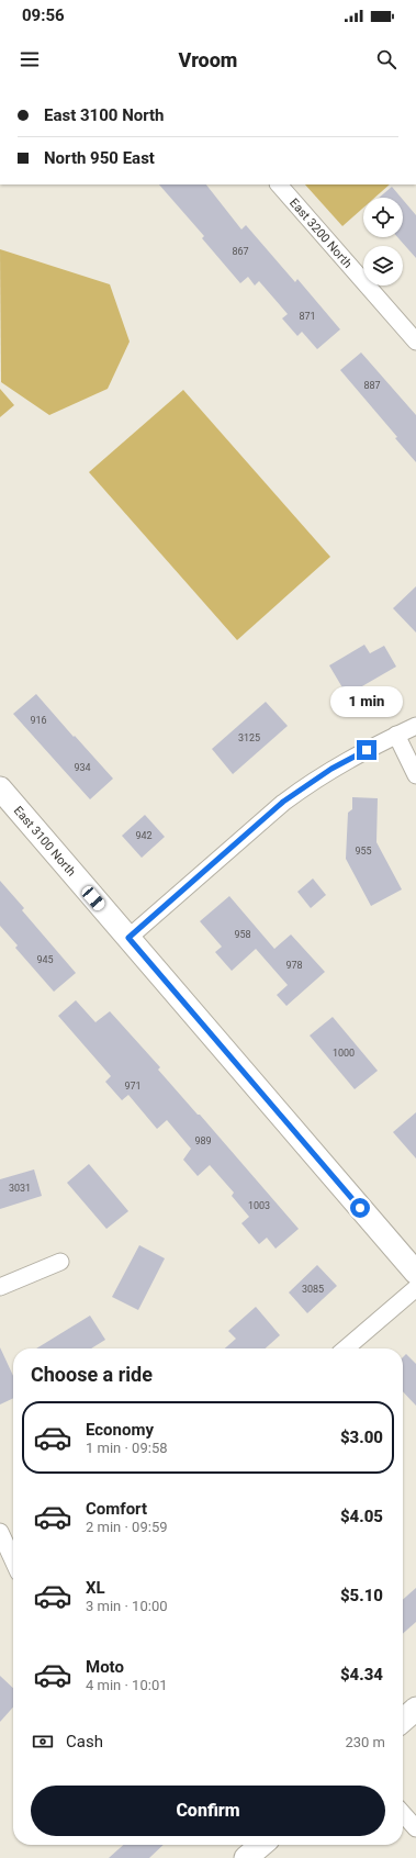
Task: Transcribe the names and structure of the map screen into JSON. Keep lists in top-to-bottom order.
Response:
{
  "streets": {
    "main road": ["East 3100 North"],
    "street": ["East 3200 North"]
  },
  "house_numbers": [
    "867",
    "871",
    "887",
    "916",
    "3125",
    "934",
    "942",
    "955",
    "958",
    "945",
    "978",
    "1000",
    "971",
    "989",
    "3031",
    "1003",
    "3085"
  ],
  "page": {
    "status": "09:56",
    "header": "Vroom",
    "banner": ["East 3100 North", "North 950 East"],
    "bubble": "1 min",
    "heading": "Choose a ride",
    "list": [
      {
        "name": "Economy",
        "note": "1 min · 09:58",
        "value": "$3.00"
      },
      {
        "name": "Comfort",
        "note": "2 min · 09:59",
        "value": "$4.05"
      },
      {
        "name": "XL",
        "note": "3 min · 10:00",
        "value": "$5.10"
      },
      {
        "name": "Moto",
        "note": "4 min · 10:01",
        "value": "$4.34"
      }
    ],
    "pay": ["Cash", "230 m"],
    "buttons": "Confirm"
  }
}
